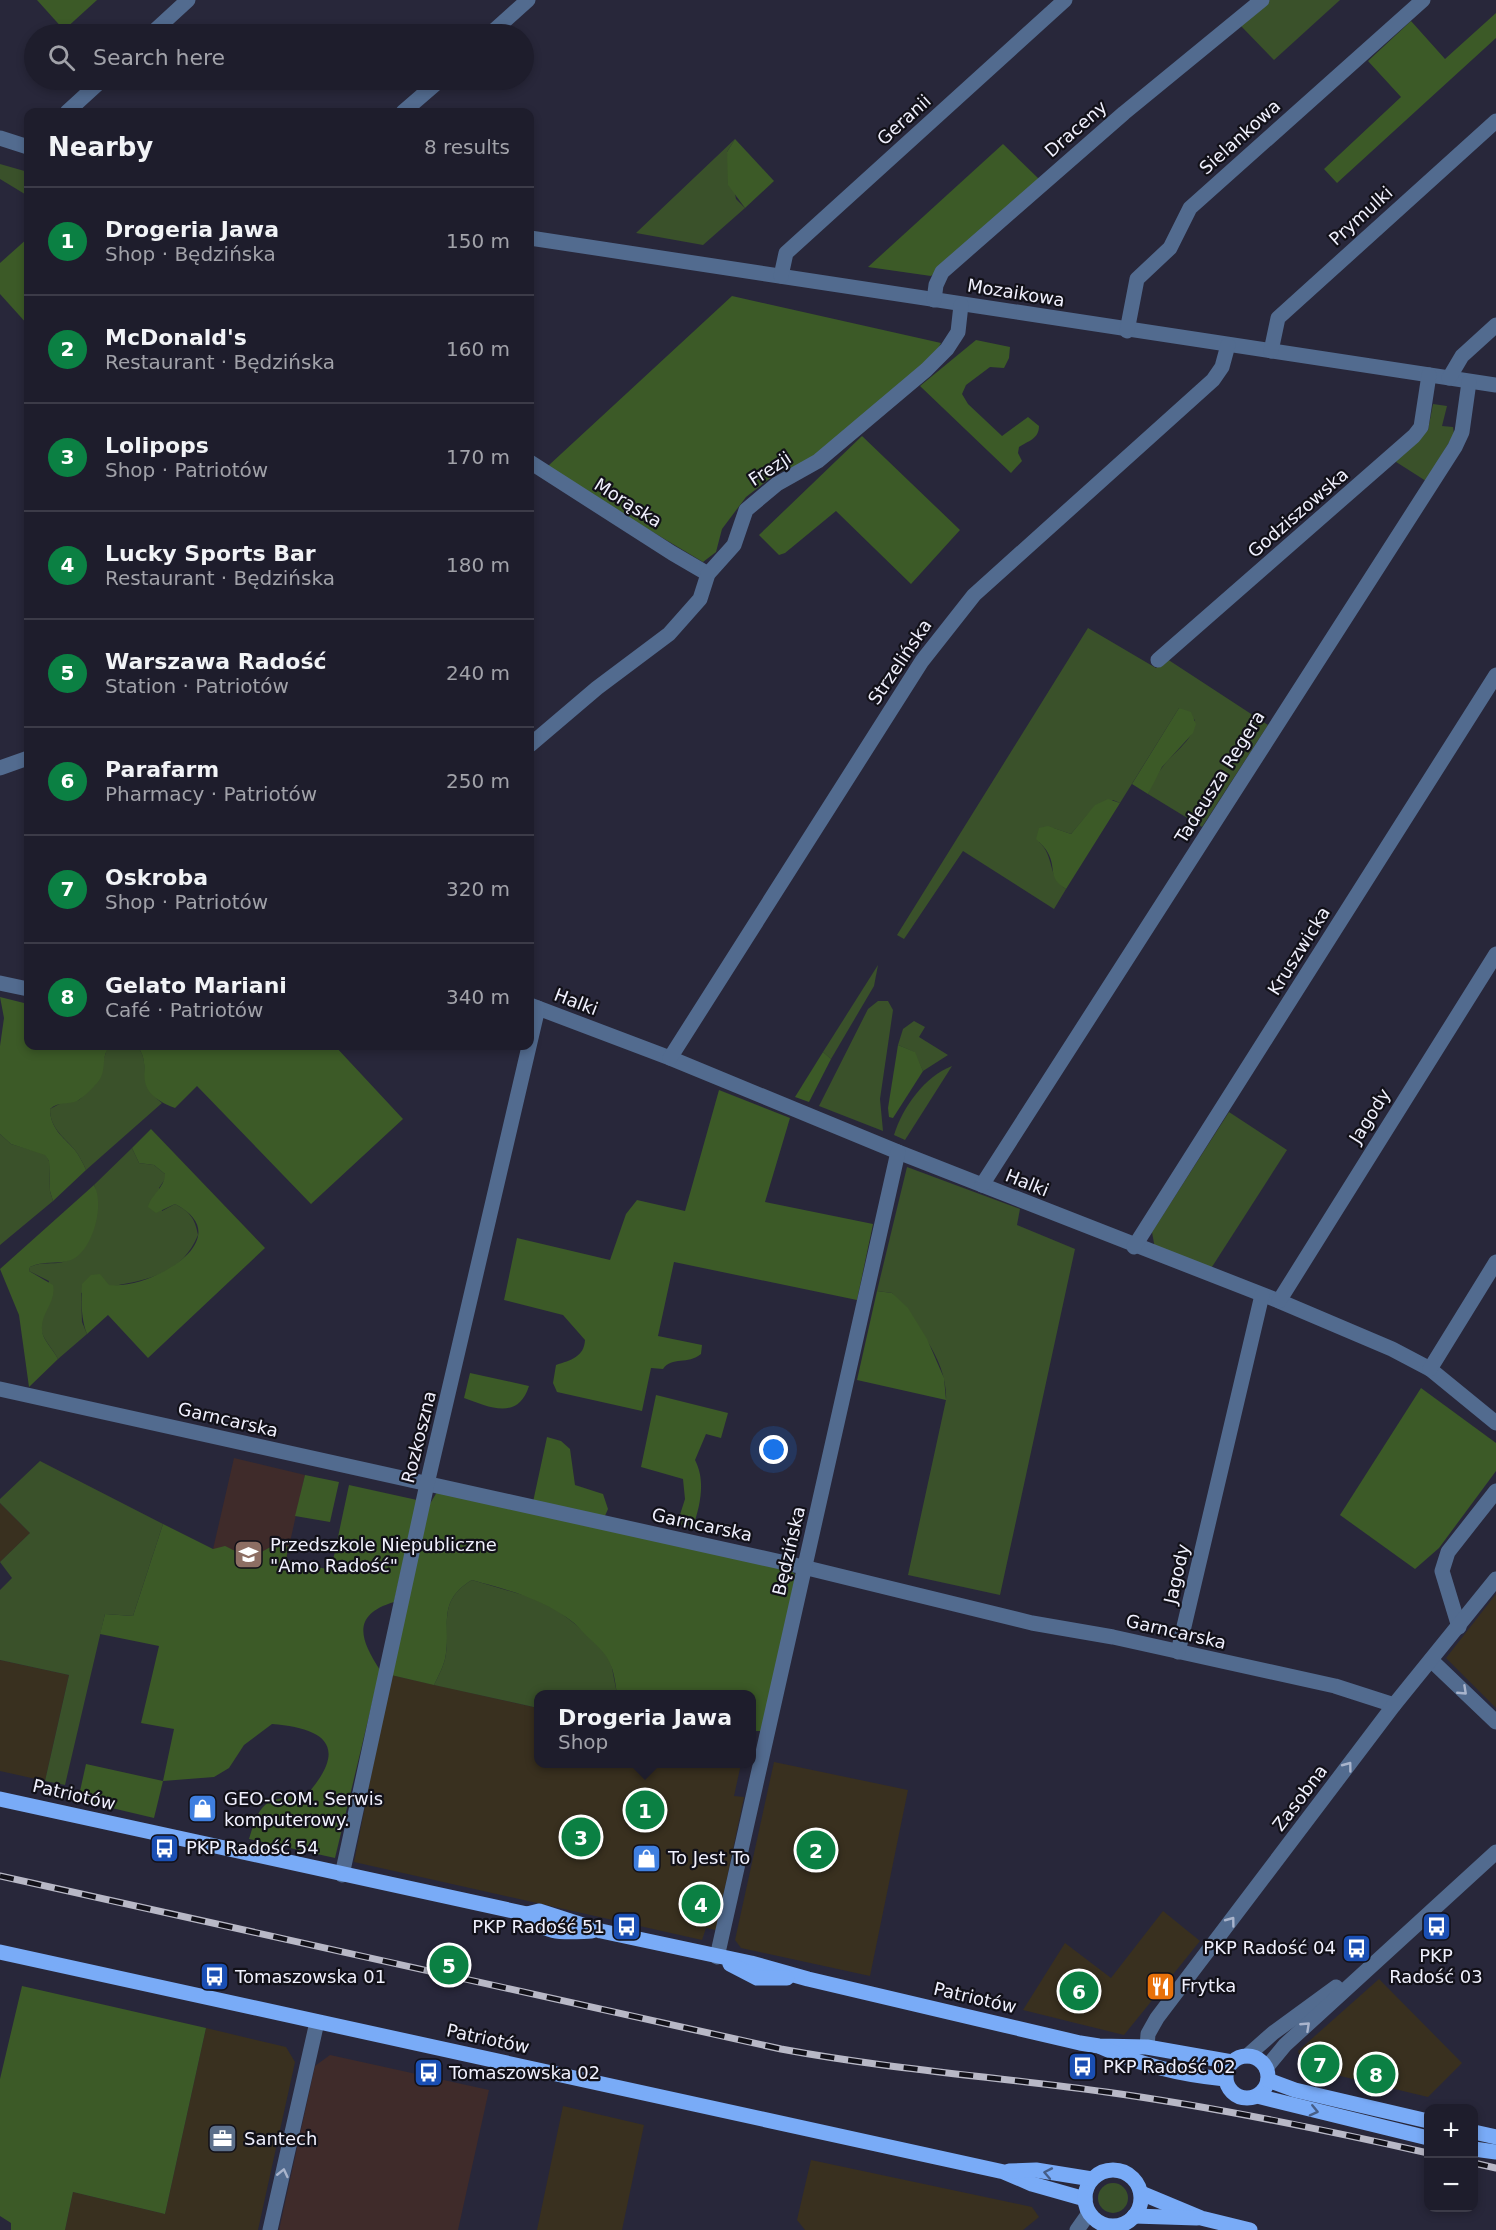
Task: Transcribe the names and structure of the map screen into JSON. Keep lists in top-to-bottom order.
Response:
{
  "streets": {
    "main road": ["Patriotów"],
    "street": [
      "Geranii",
      "Draceny",
      "Sielankowa",
      "Prymulki",
      "Mozaikowa",
      "Frezji",
      "Morąska",
      "Godziszowska",
      "Strzelińska",
      "Tadeusza Regera",
      "Kruszwicka",
      "Halki",
      "Jagody",
      "Garncarska",
      "Rozkoszna",
      "Będzińska",
      "Zasobna"
    ]
  },
  "crossings": [
    ["Geranii", "Mozaikowa"],
    ["Draceny", "Mozaikowa"],
    ["Sielankowa", "Mozaikowa"],
    ["Prymulki", "Mozaikowa"],
    ["Mozaikowa", "Frezji"],
    ["Mozaikowa", "Godziszowska"],
    ["Mozaikowa", "Strzelińska"],
    ["Mozaikowa", "Tadeusza Regera"],
    ["Frezji", "Morąska"],
    ["Strzelińska", "Halki"],
    ["Tadeusza Regera", "Halki"],
    ["Kruszwicka", "Halki"],
    ["Halki", "Jagody"],
    ["Halki", "Będzińska"],
    ["Jagody", "Garncarska"],
    ["Garncarska", "Rozkoszna"],
    ["Garncarska", "Będzińska"],
    ["Garncarska", "Zasobna"],
    ["Rozkoszna", "Patriotów"],
    ["Będzińska", "Patriotów"],
    ["Patriotów", "Zasobna"]
  ],
  "places": {
    "school or university": ["Przedszkole Niepubliczne \"Amo Radość\""],
    "shop": ["GEO-COM. Serwis komputerowy.", "To Jest To"],
    "bus stop": [
      "PKP Radość 54",
      "PKP Radość 51",
      "PKP Radość 03",
      "PKP Radość 04",
      "Tomaszowska 01",
      "PKP Radość 02",
      "Tomaszowska 02"
    ],
    "restaurant": ["Frytka"],
    "office": ["Santech"]
  },
  "page": {
    "search": "Search here",
    "heading": ["Nearby", "8 results"],
    "list": [
      {
        "mark": "1",
        "name": "Drogeria Jawa",
        "note": "Shop · Będzińska",
        "value": "150 m"
      },
      {
        "mark": "2",
        "name": "McDonald's",
        "note": "Restaurant · Będzińska",
        "value": "160 m"
      },
      {
        "mark": "3",
        "name": "Lolipops",
        "note": "Shop · Patriotów",
        "value": "170 m"
      },
      {
        "mark": "4",
        "name": "Lucky Sports Bar",
        "note": "Restaurant · Będzińska",
        "value": "180 m"
      },
      {
        "mark": "5",
        "name": "Warszawa Radość",
        "note": "Station · Patriotów",
        "value": "240 m"
      },
      {
        "mark": "6",
        "name": "Parafarm",
        "note": "Pharmacy · Patriotów",
        "value": "250 m"
      },
      {
        "mark": "7",
        "name": "Oskroba",
        "note": "Shop · Patriotów",
        "value": "320 m"
      },
      {
        "mark": "8",
        "name": "Gelato Mariani",
        "note": "Café · Patriotów",
        "value": "340 m"
      }
    ],
    "popup": ["Drogeria Jawa", "Shop"],
    "pins": [
      "1",
      "3",
      "2",
      "4",
      "5",
      "6",
      "7",
      "8"
    ],
    "map_buttons": ["+", "−"]
  }
}
